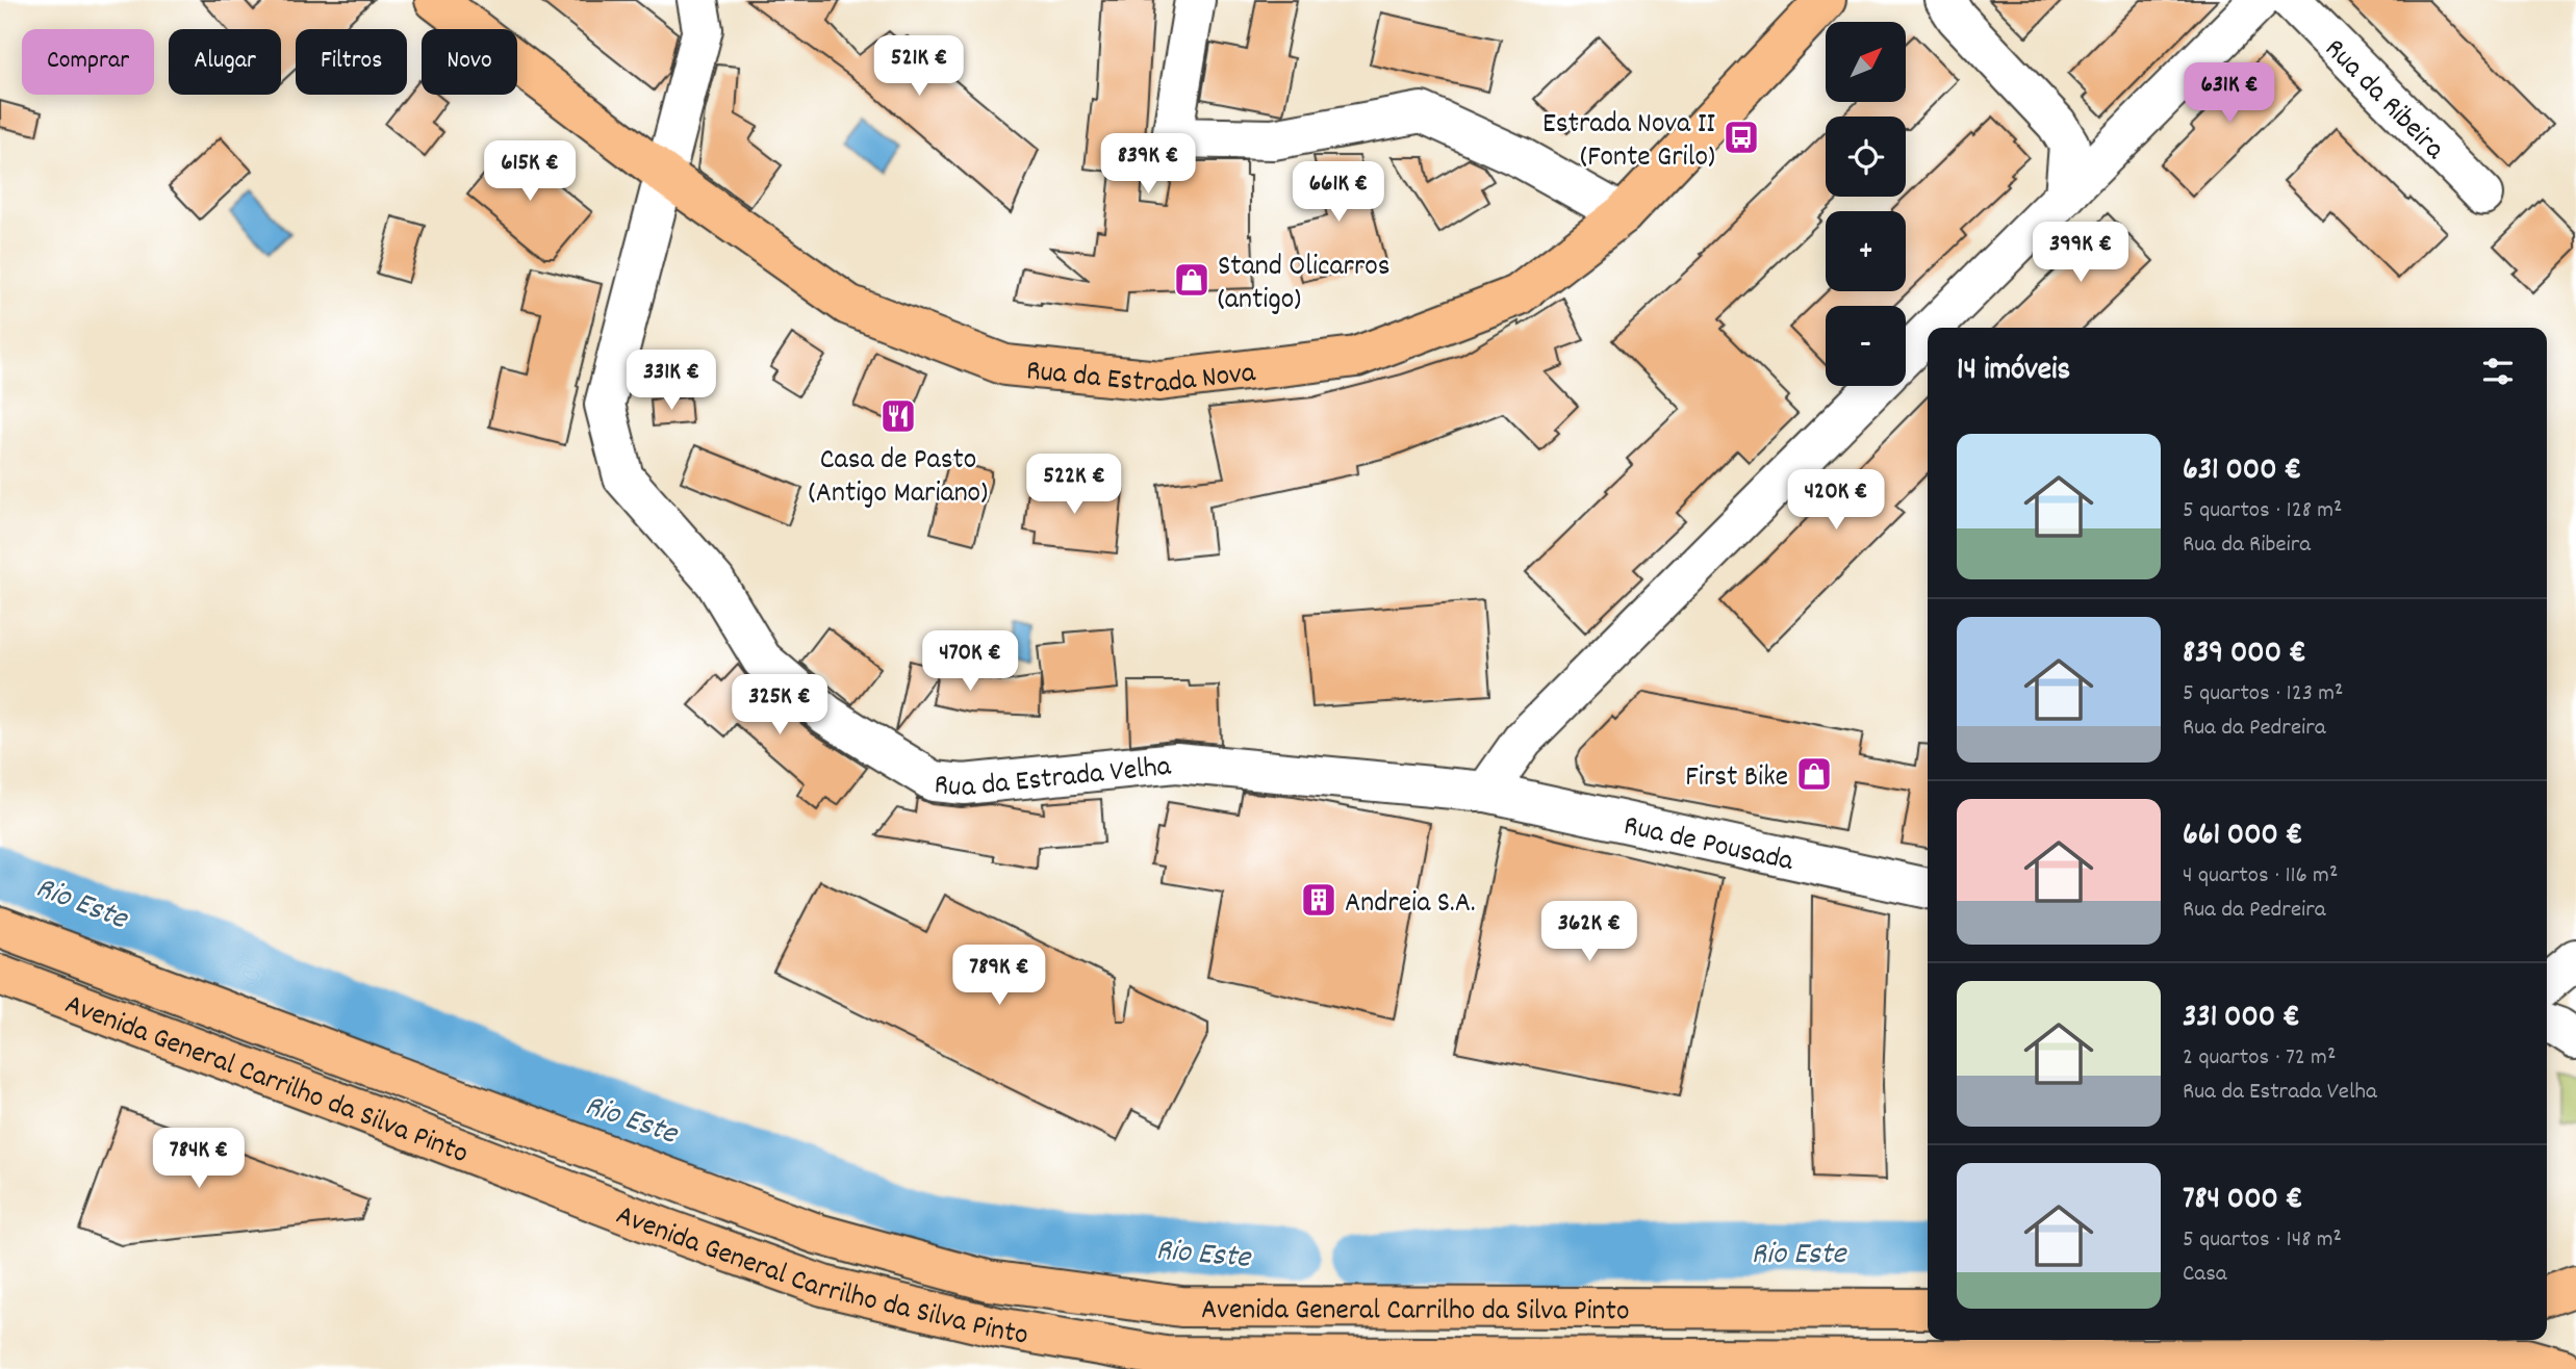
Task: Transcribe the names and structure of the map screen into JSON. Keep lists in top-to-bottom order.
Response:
{
  "streets": {
    "main road": ["Rua da Estrada Nova", "Avenida General Carrilho da Silva Pinto"],
    "street": ["Rua da Ribeira", "Rua da Estrada Velha", "Rua de Pousada"]
  },
  "crossings": [
    ["Rua da Estrada Nova", "Rua da Estrada Velha"],
    ["Rua da Estrada Velha", "Rua de Pousada"]
  ],
  "water": ["Rio Este"],
  "places": {
    "bus stop": ["Estrada Nova II (Fonte Grilo)"],
    "shop": ["Stand Olicarros (antigo)", "First Bike"],
    "restaurant": ["Casa de Pasto (Antigo Mariano)"],
    "building": ["Andreia S.A."]
  },
  "north": "top right",
  "page": {
    "map_buttons": ["+", "−"],
    "chip": [
      "Comprar",
      "Alugar",
      "Filtros",
      "Novo"
    ],
    "price": [
      "521K €",
      "631K €",
      "839K €",
      "615K €",
      "661K €",
      "399K €",
      "331K €",
      "522K €",
      "420K €",
      "470K €",
      "325K €",
      "362K €",
      "789K €",
      "784K €"
    ],
    "heading": "14 imóveis",
    "list": [
      {
        "name": "631 000 €",
        "note": "5 quartos · 128 m² · Rua da Ribeira"
      },
      {
        "name": "839 000 €",
        "note": "5 quartos · 123 m² · Rua da Pedreira"
      },
      {
        "name": "661 000 €",
        "note": "4 quartos · 116 m² · Rua da Pedreira"
      },
      {
        "name": "331 000 €",
        "note": "2 quartos · 72 m² · Rua da Estrada Velha"
      },
      {
        "name": "784 000 €",
        "note": "5 quartos · 148 m² · Casa"
      }
    ]
  }
}
